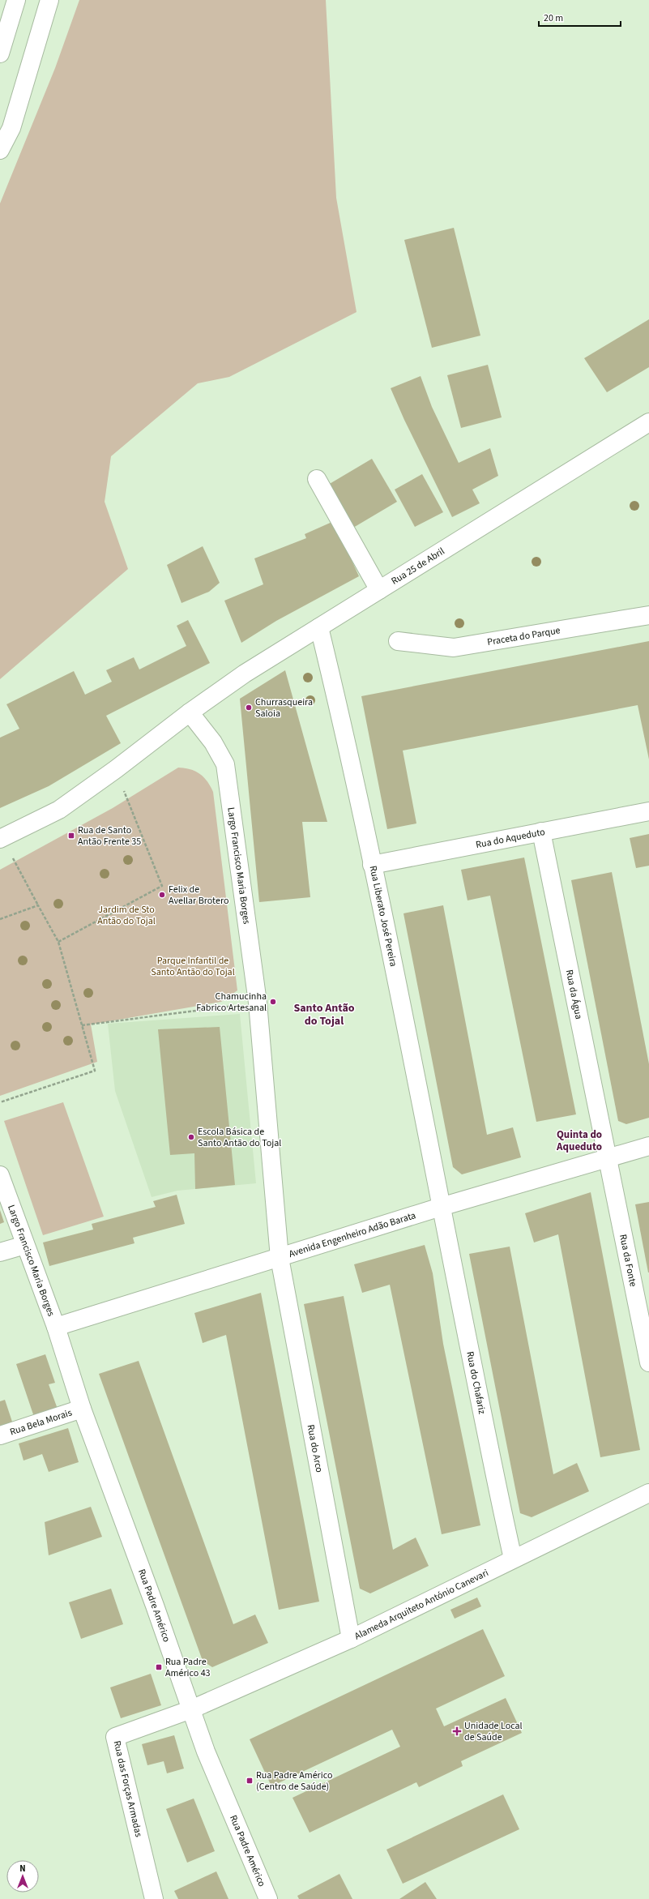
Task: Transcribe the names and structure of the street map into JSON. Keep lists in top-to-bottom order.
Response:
{
  "streets": {
    "main road": [
      "Rua 25 de Abril",
      "Praceta do Parque",
      "Rua do Aqueduto",
      "Largo Francisco Maria Borges",
      "Rua Liberato José Pereira",
      "Rua da Água",
      "Avenida Engenheiro Adão Barata",
      "Rua da Fonte",
      "Rua do Chafariz",
      "Rua Bela Morais",
      "Rua do Arco",
      "Alameda Arquiteto António Canevari",
      "Rua Padre Américo",
      "Rua das Forças Armadas"
    ]
  },
  "crossings": [
    ["Rua 25 de Abril", "Largo Francisco Maria Borges"],
    ["Rua 25 de Abril", "Rua Liberato José Pereira"],
    ["Rua do Aqueduto", "Rua Liberato José Pereira"],
    ["Rua do Aqueduto", "Rua da Água"],
    ["Largo Francisco Maria Borges", "Avenida Engenheiro Adão Barata"],
    ["Largo Francisco Maria Borges", "Rua do Arco"],
    ["Largo Francisco Maria Borges", "Rua Padre Américo"],
    ["Rua Liberato José Pereira", "Avenida Engenheiro Adão Barata"],
    ["Rua Liberato José Pereira", "Rua do Chafariz"],
    ["Rua da Água", "Avenida Engenheiro Adão Barata"],
    ["Rua da Água", "Rua da Fonte"],
    ["Avenida Engenheiro Adão Barata", "Rua da Fonte"],
    ["Avenida Engenheiro Adão Barata", "Rua do Chafariz"],
    ["Avenida Engenheiro Adão Barata", "Rua do Arco"],
    ["Avenida Engenheiro Adão Barata", "Rua Padre Américo"],
    ["Rua do Chafariz", "Alameda Arquiteto António Canevari"],
    ["Rua Bela Morais", "Rua Padre Américo"],
    ["Rua do Arco", "Alameda Arquiteto António Canevari"],
    ["Alameda Arquiteto António Canevari", "Rua Padre Américo"],
    ["Alameda Arquiteto António Canevari", "Rua das Forças Armadas"],
    ["Rua Padre Américo", "Rua das Forças Armadas"]
  ],
  "districts": ["Santo Antão do Tojal", "Quinta do Aqueduto"],
  "parks": ["Jardim de Sto Antão do Tojal", "Parque Infantil de Santo Antão do Tojal"],
  "places": {
    "other": [
      "Churrasqueira Saloia",
      "Felix de Avellar Brotero",
      "Chamucinha Fabrico Artesanal",
      "Escola Básica de Santo Antão do Tojal"
    ],
    "transit": ["Rua de Santo Antão Frente 35", "Rua Padre Américo 43", "Rua Padre Américo (Centro de Saúde)"],
    "health": ["Unidade Local de Saúde"]
  },
  "scale_bar": "20 m",
  "north": "top"
}
